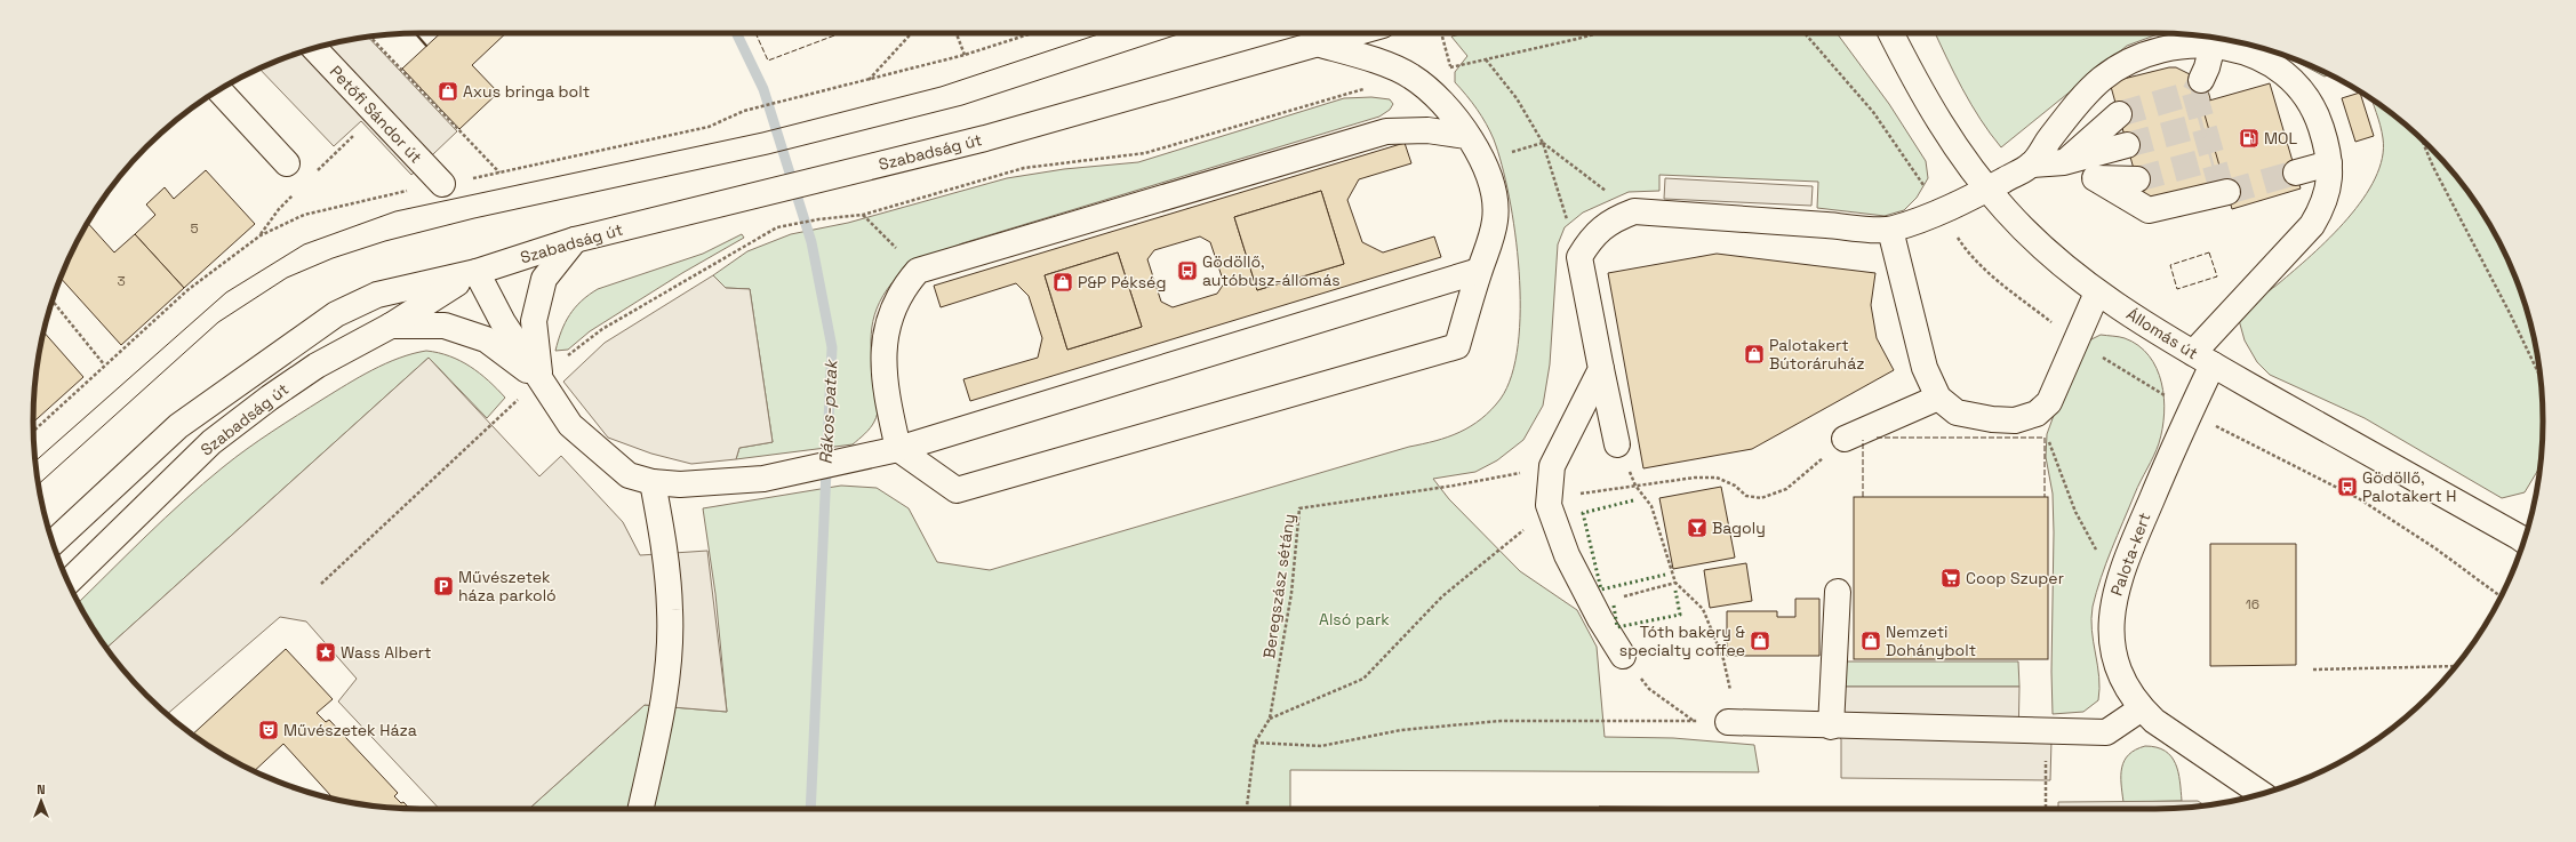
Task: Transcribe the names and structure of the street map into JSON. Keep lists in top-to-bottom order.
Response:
{
  "streets": {
    "main road": [
      "Petőfi Sándor út",
      "Szabadság út",
      "Állomás út",
      "Palota-kert"
    ],
    "path": ["Beregszász sétány"]
  },
  "crossings": [
    ["Állomás út", "Palota-kert"]
  ],
  "water": ["Rákos-patak"],
  "parks": ["Alsó park"],
  "places": {
    "shop": [
      "Axus bringa bolt",
      "P&P Pékség",
      "Palotakert Bútoráruház",
      "Tóth bakery & specialty coffee",
      "Nemzeti Dohánybolt"
    ],
    "fuel station": ["MOL"],
    "bus stop": ["Gödöllő, autóbusz-állomás", "Gödöllő, Palotakert H"],
    "bar": ["Bagoly"],
    "supermarket": ["Coop Szuper"],
    "parking": ["Művészetek háza parkoló"],
    "place": ["Wass Albert"],
    "theatre": ["Művészetek Háza"]
  },
  "house_numbers": ["5", "3", "16"],
  "north": "top"
}
